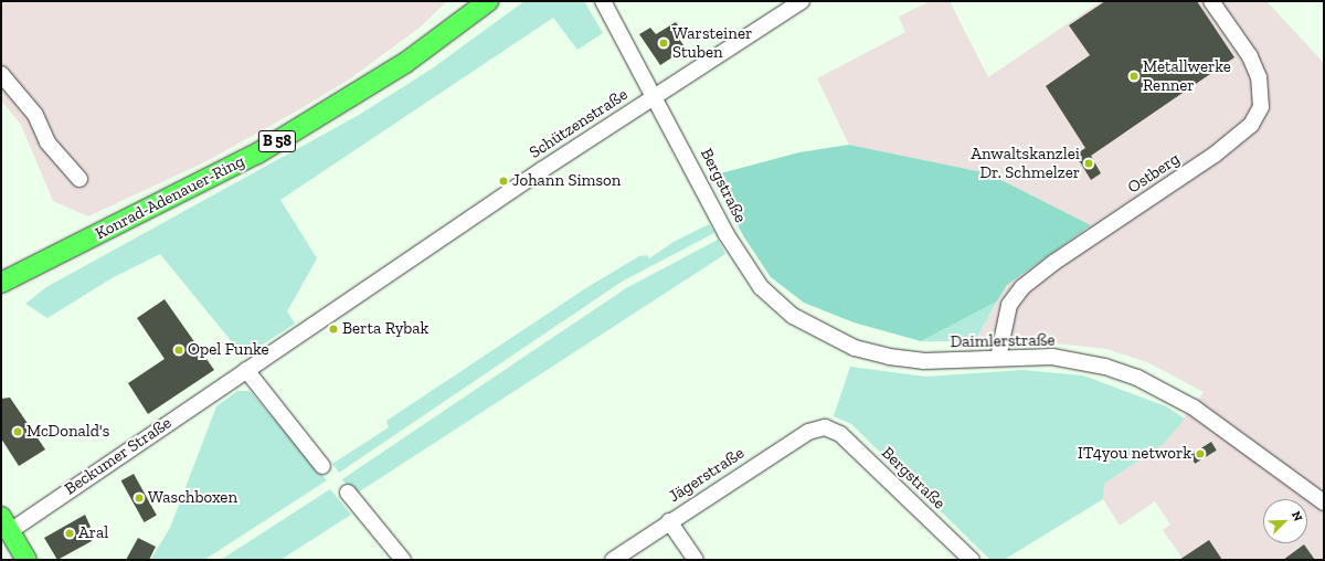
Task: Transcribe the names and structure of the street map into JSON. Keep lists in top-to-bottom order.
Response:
{
  "streets": {
    "main road": ["B 58", "Konrad-Adenauer-Ring", "Beckumer Straße"],
    "street": [
      "Schützenstraße",
      "Ostberg",
      "Bergstraße",
      "Daimlerstraße",
      "Jägerstraße"
    ]
  },
  "crossings": [
    ["Schützenstraße", "Bergstraße"],
    ["Schützenstraße", "Beckumer Straße"],
    ["Ostberg", "Daimlerstraße"],
    ["Bergstraße", "Daimlerstraße"],
    ["Bergstraße", "Jägerstraße"]
  ],
  "places": [
    "Warsteiner Stuben",
    "Metallwerke Renner",
    "Anwaltskanzlei Dr. Schmelzer",
    "Johann Simson",
    "Berta Rybak",
    "Opel Funke",
    "McDonald's",
    "IT4you network",
    "Waschboxen",
    "Aral"
  ],
  "north": "top right"
}
